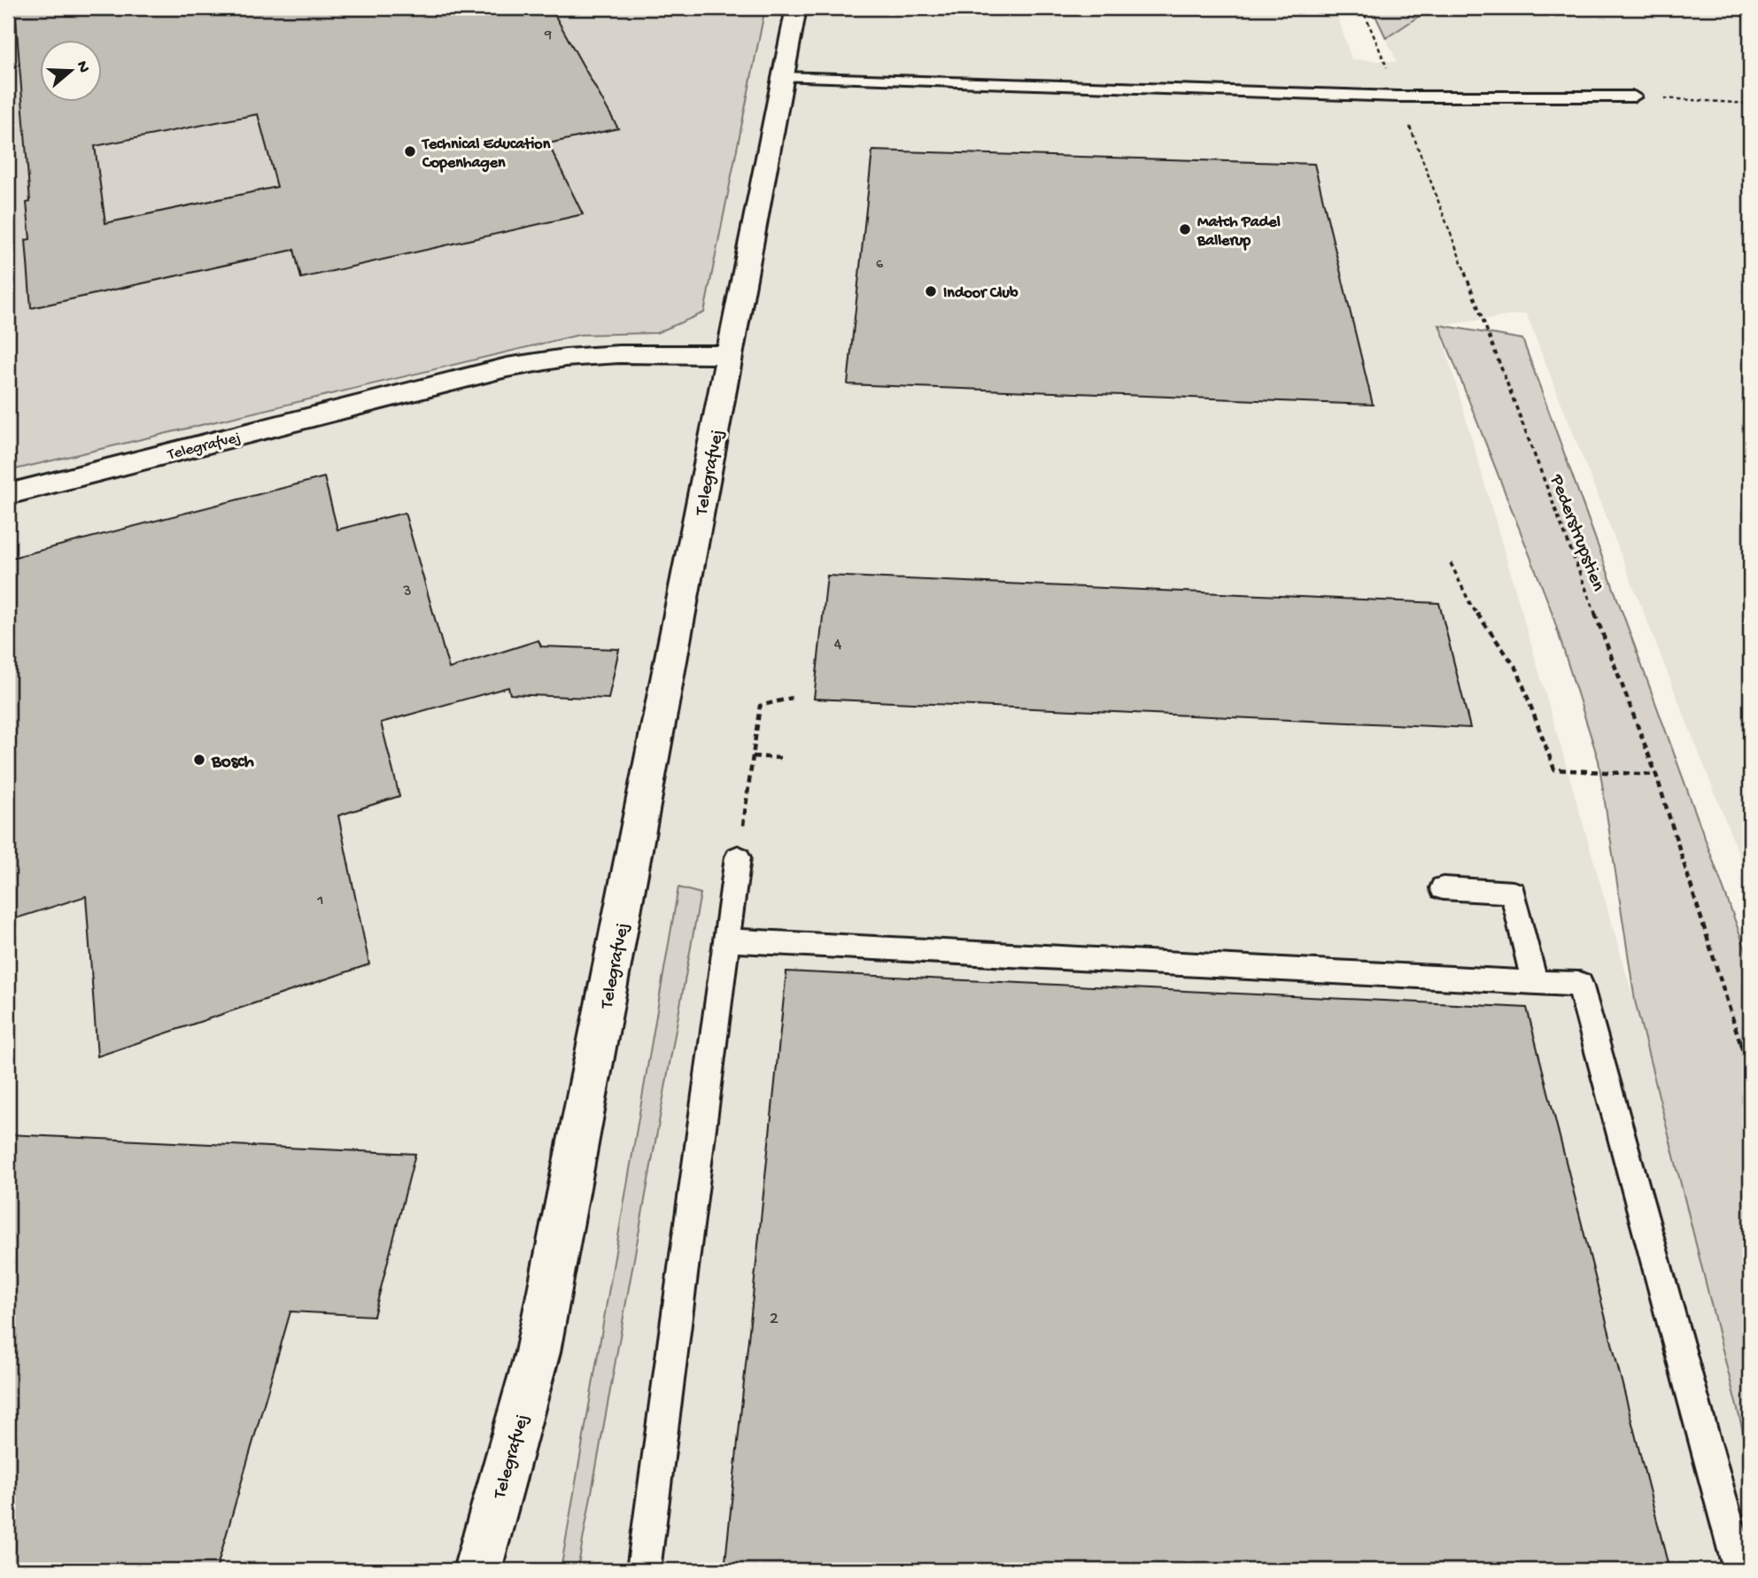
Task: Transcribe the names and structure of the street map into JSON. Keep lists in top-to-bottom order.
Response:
{
  "streets": {
    "street": ["Telegrafvej"],
    "path": ["Pederstrupstien"]
  },
  "places": [
    "Technical Education Copenhagen",
    "Match Padel Ballerup",
    "Indoor Club",
    "Bosch"
  ],
  "house_numbers": [
    "9",
    "6",
    "3",
    "4",
    "1",
    "2"
  ],
  "north": "right"
}
